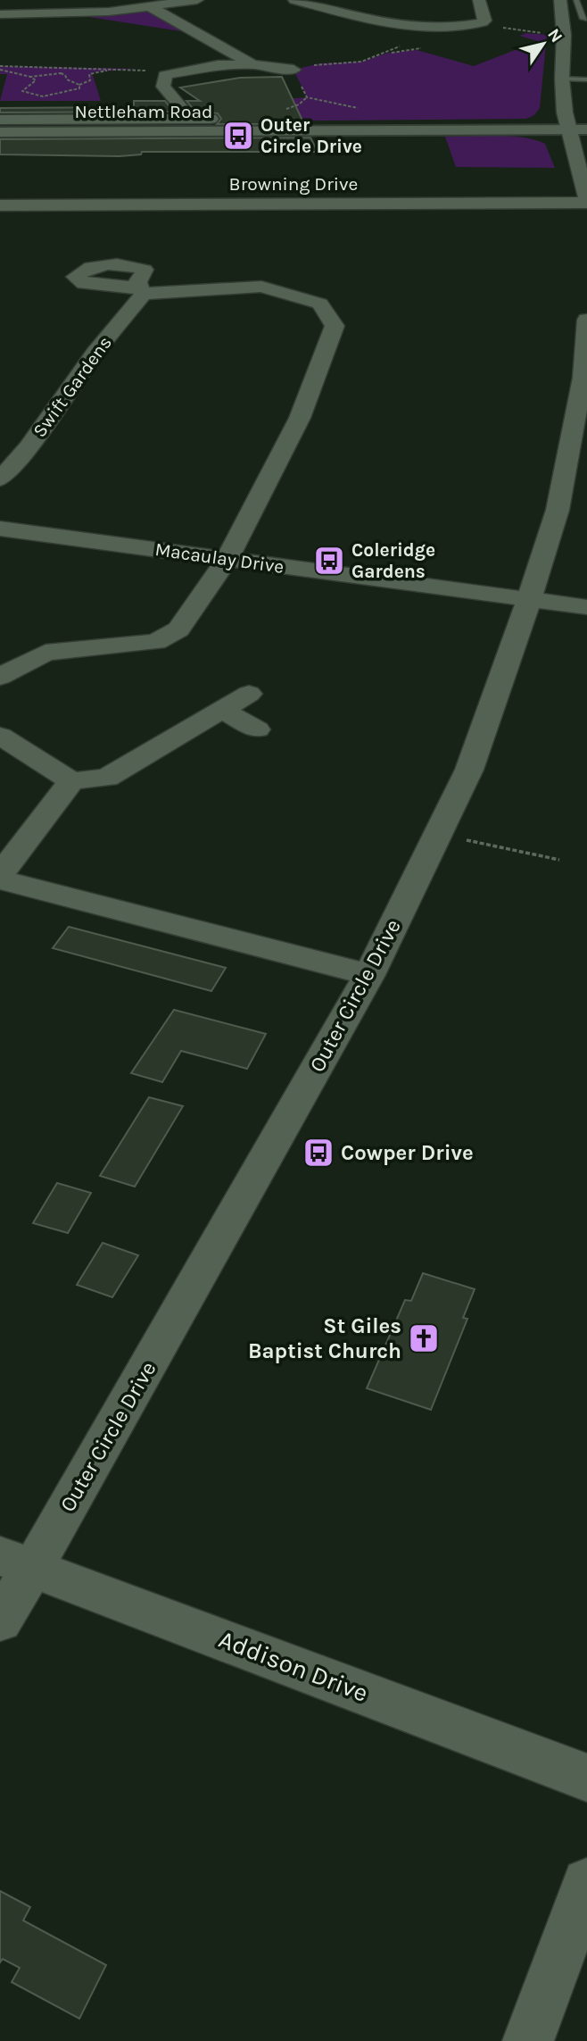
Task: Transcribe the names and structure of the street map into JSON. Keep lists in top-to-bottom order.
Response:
{
  "streets": {
    "main road": ["Nettleham Road"],
    "street": [
      "Browning Drive",
      "Swift Gardens",
      "Macaulay Drive",
      "Outer Circle Drive",
      "Addison Drive"
    ]
  },
  "crossings": [
    ["Swift Gardens", "Macaulay Drive"],
    ["Macaulay Drive", "Outer Circle Drive"],
    ["Outer Circle Drive", "Addison Drive"]
  ],
  "places": {
    "bus stop": ["Outer Circle Drive", "Coleridge Gardens", "Cowper Drive"],
    "church": ["St Giles Baptist Church"]
  },
  "north": "top right"
}
